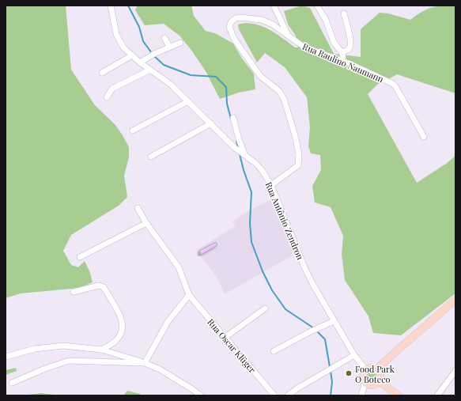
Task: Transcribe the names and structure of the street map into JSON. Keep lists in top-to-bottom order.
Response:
{
  "streets": {
    "street": ["Rua Raulino Naumann", "Rua Antônio Zendron", "Rua Oscar Klüger"]
  },
  "crossings": [
    ["Rua Raulino Naumann", "Rua Antônio Zendron"]
  ],
  "places": ["Food Park O Boteco"]
}
